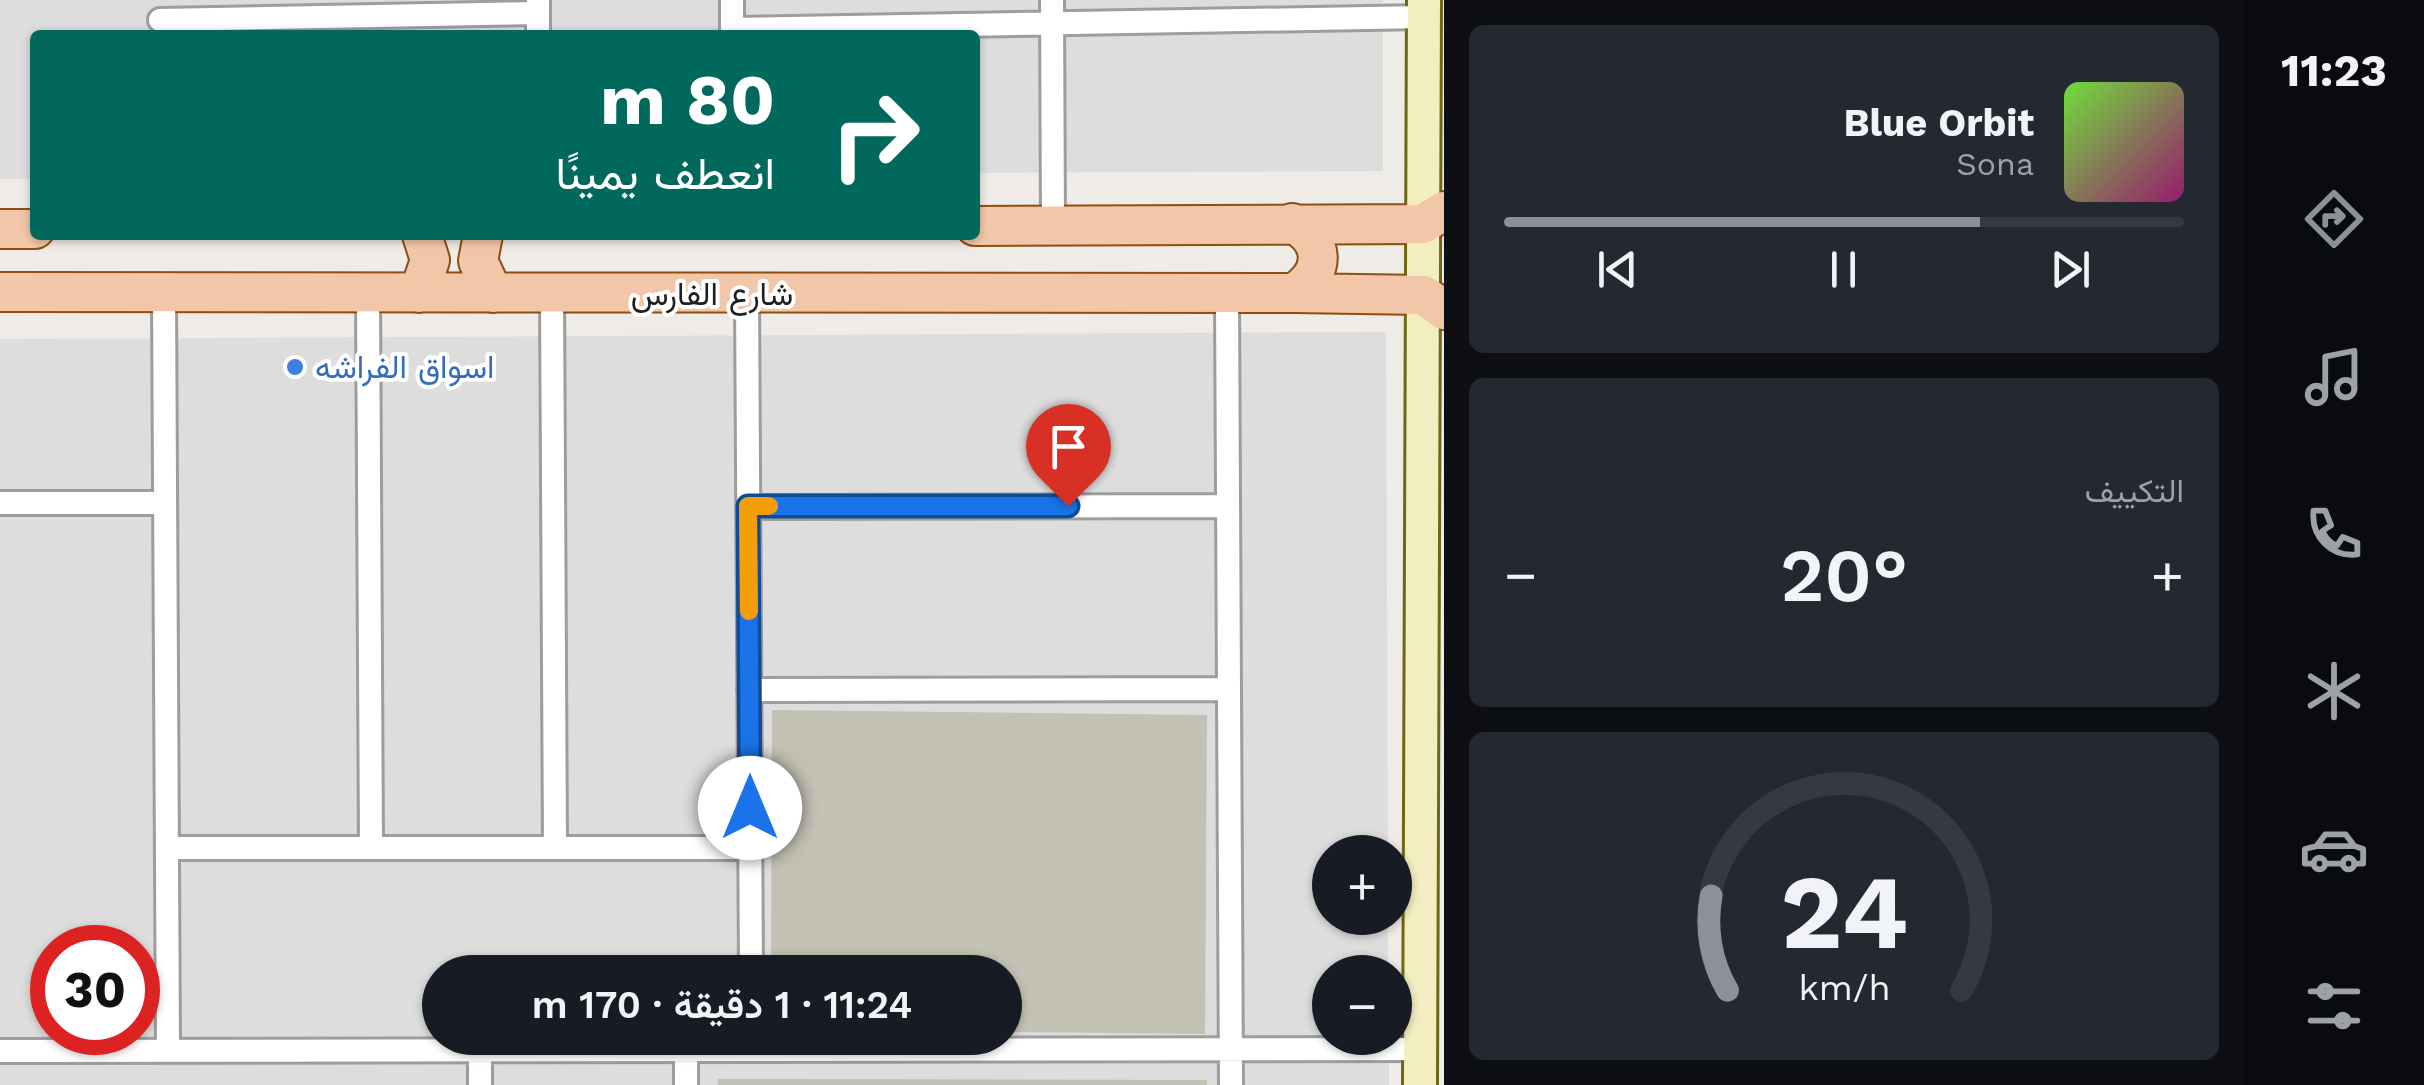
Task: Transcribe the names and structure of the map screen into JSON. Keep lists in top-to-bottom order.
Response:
{
  "streets": {
    "main road": ["شارع الفارس"]
  },
  "places": ["اسواق الفراشه"],
  "page": {
    "tabs": "11:23",
    "turn": ["80 m", "انعطف يمينًا"],
    "song": ["Blue Orbit", "Sona"],
    "tile": "التكييف",
    "heat": ["−", "20°", "+"],
    "map_buttons": ["+", "−"],
    "limit": "30",
    "trip": "11:24 · 1 دقيقة · 170 m",
    "gauge": ["24", "km/h"]
  }
}
